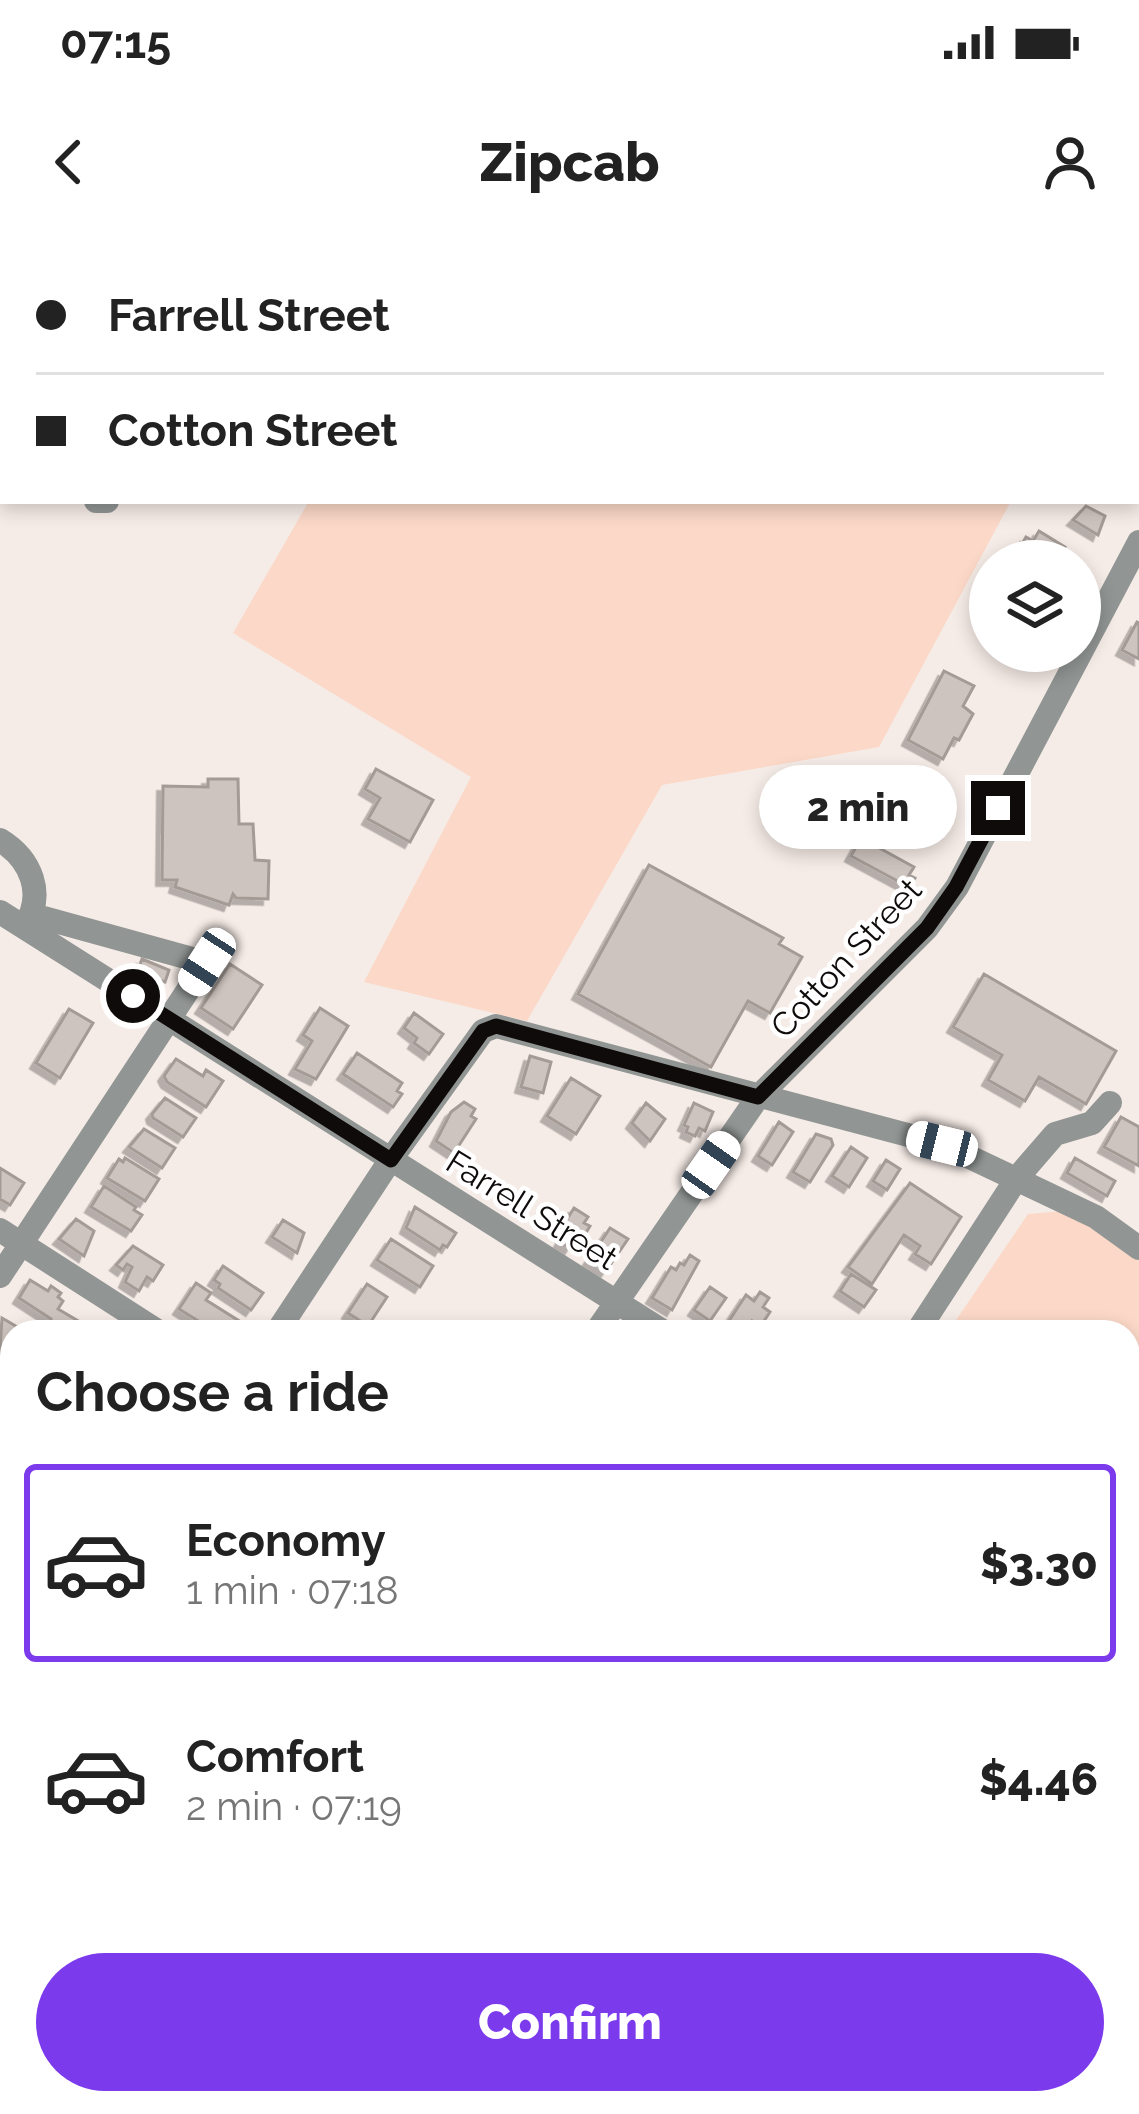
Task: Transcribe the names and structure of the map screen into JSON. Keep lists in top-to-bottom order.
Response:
{
  "streets": {
    "street": ["Cotton Street", "Farrell Street"]
  },
  "crossings": [
    ["Cotton Street", "Farrell Street"]
  ],
  "page": {
    "status": "07:15",
    "header": "Zipcab",
    "banner": ["Farrell Street", "Cotton Street"],
    "bubble": "2 min",
    "heading": "Choose a ride",
    "list": [
      {
        "name": "Economy",
        "note": "1 min · 07:18",
        "value": "$3.30"
      },
      {
        "name": "Comfort",
        "note": "2 min · 07:19",
        "value": "$4.46"
      }
    ],
    "buttons": "Confirm"
  }
}
